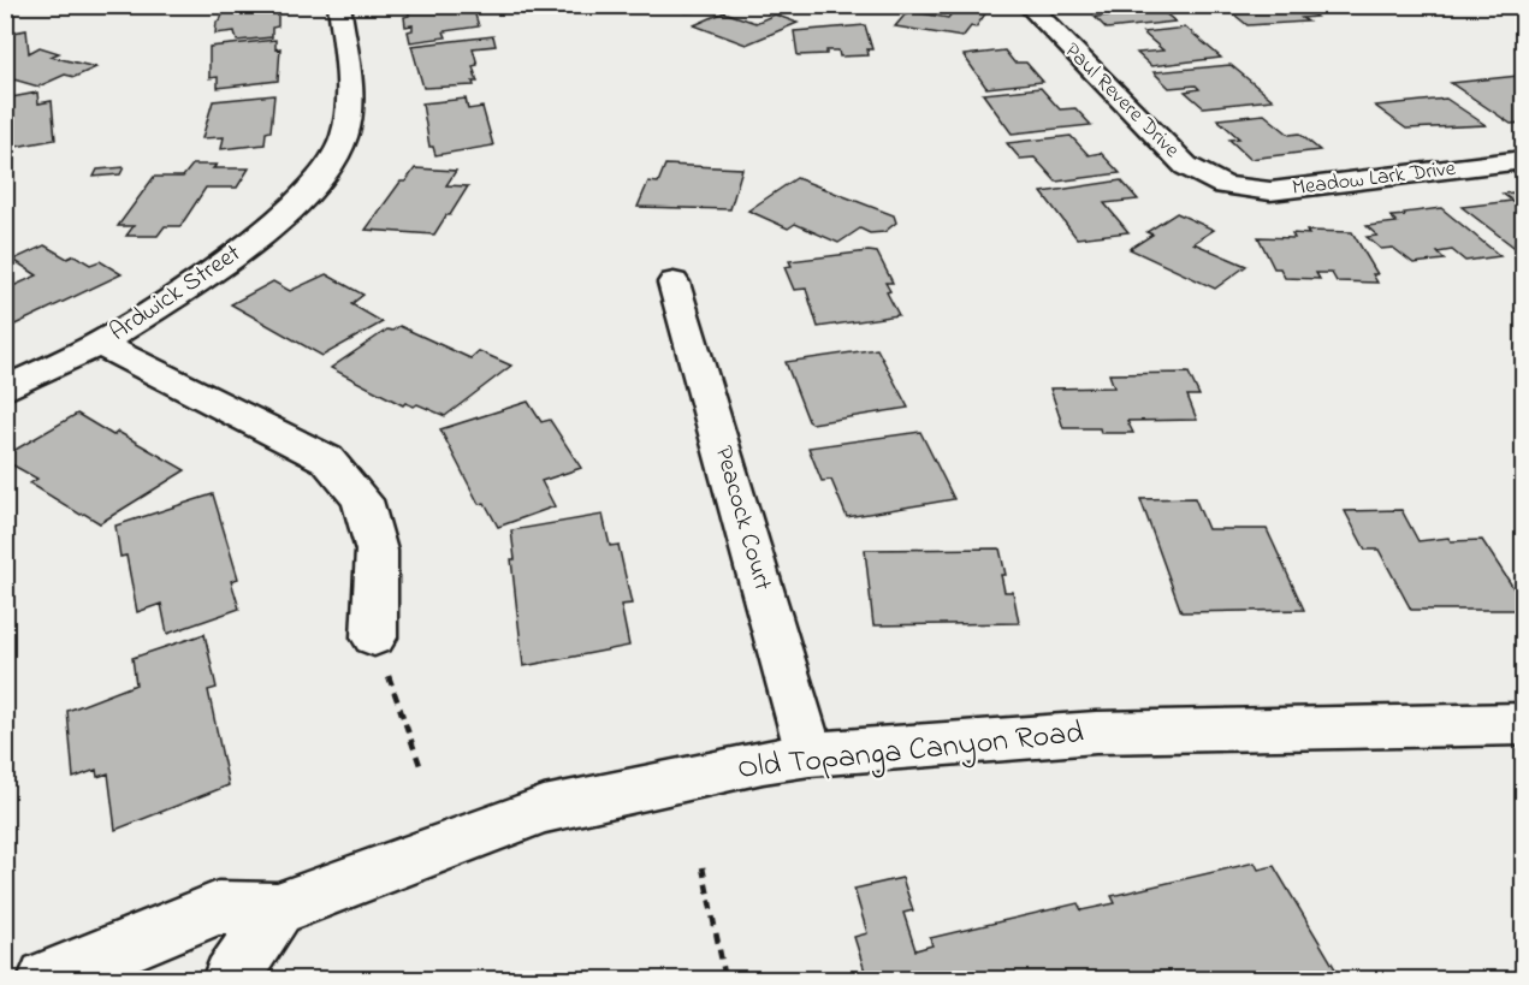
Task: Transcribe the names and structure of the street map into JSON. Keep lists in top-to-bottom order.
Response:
{
  "streets": {
    "street": [
      "Paul Revere Drive",
      "Meadow Lark Drive",
      "Ardwick Street",
      "Peacock Court",
      "Old Topanga Canyon Road"
    ]
  },
  "crossings": [
    ["Paul Revere Drive", "Meadow Lark Drive"],
    ["Peacock Court", "Old Topanga Canyon Road"]
  ]
}
